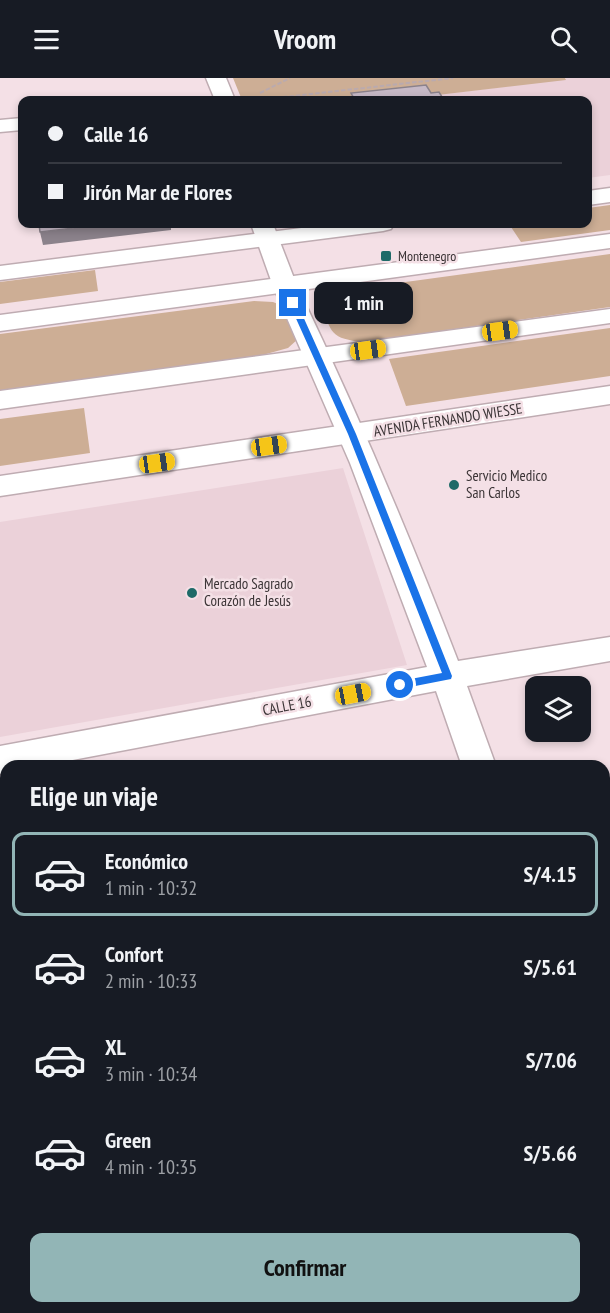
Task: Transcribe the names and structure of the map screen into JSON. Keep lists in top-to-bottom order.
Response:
{
  "streets": {
    "main road": ["AVENIDA FERNANDO WIESSE", "CALLE 16"]
  },
  "places": {
    "transit": ["Montenegro"],
    "other": ["Servicio Medico San Carlos", "Mercado Sagrado Corazón de Jesús"]
  },
  "page": {
    "header": "Vroom",
    "banner": ["Calle 16", "Jirón Mar de Flores"],
    "bubble": "1 min",
    "heading": "Elige un viaje",
    "list": [
      {
        "name": "Económico",
        "note": "1 min · 10:32",
        "value": "S/4.15"
      },
      {
        "name": "Confort",
        "note": "2 min · 10:33",
        "value": "S/5.61"
      },
      {
        "name": "XL",
        "note": "3 min · 10:34",
        "value": "S/7.06"
      },
      {
        "name": "Green",
        "note": "4 min · 10:35",
        "value": "S/5.66"
      }
    ],
    "buttons": "Confirmar"
  }
}
